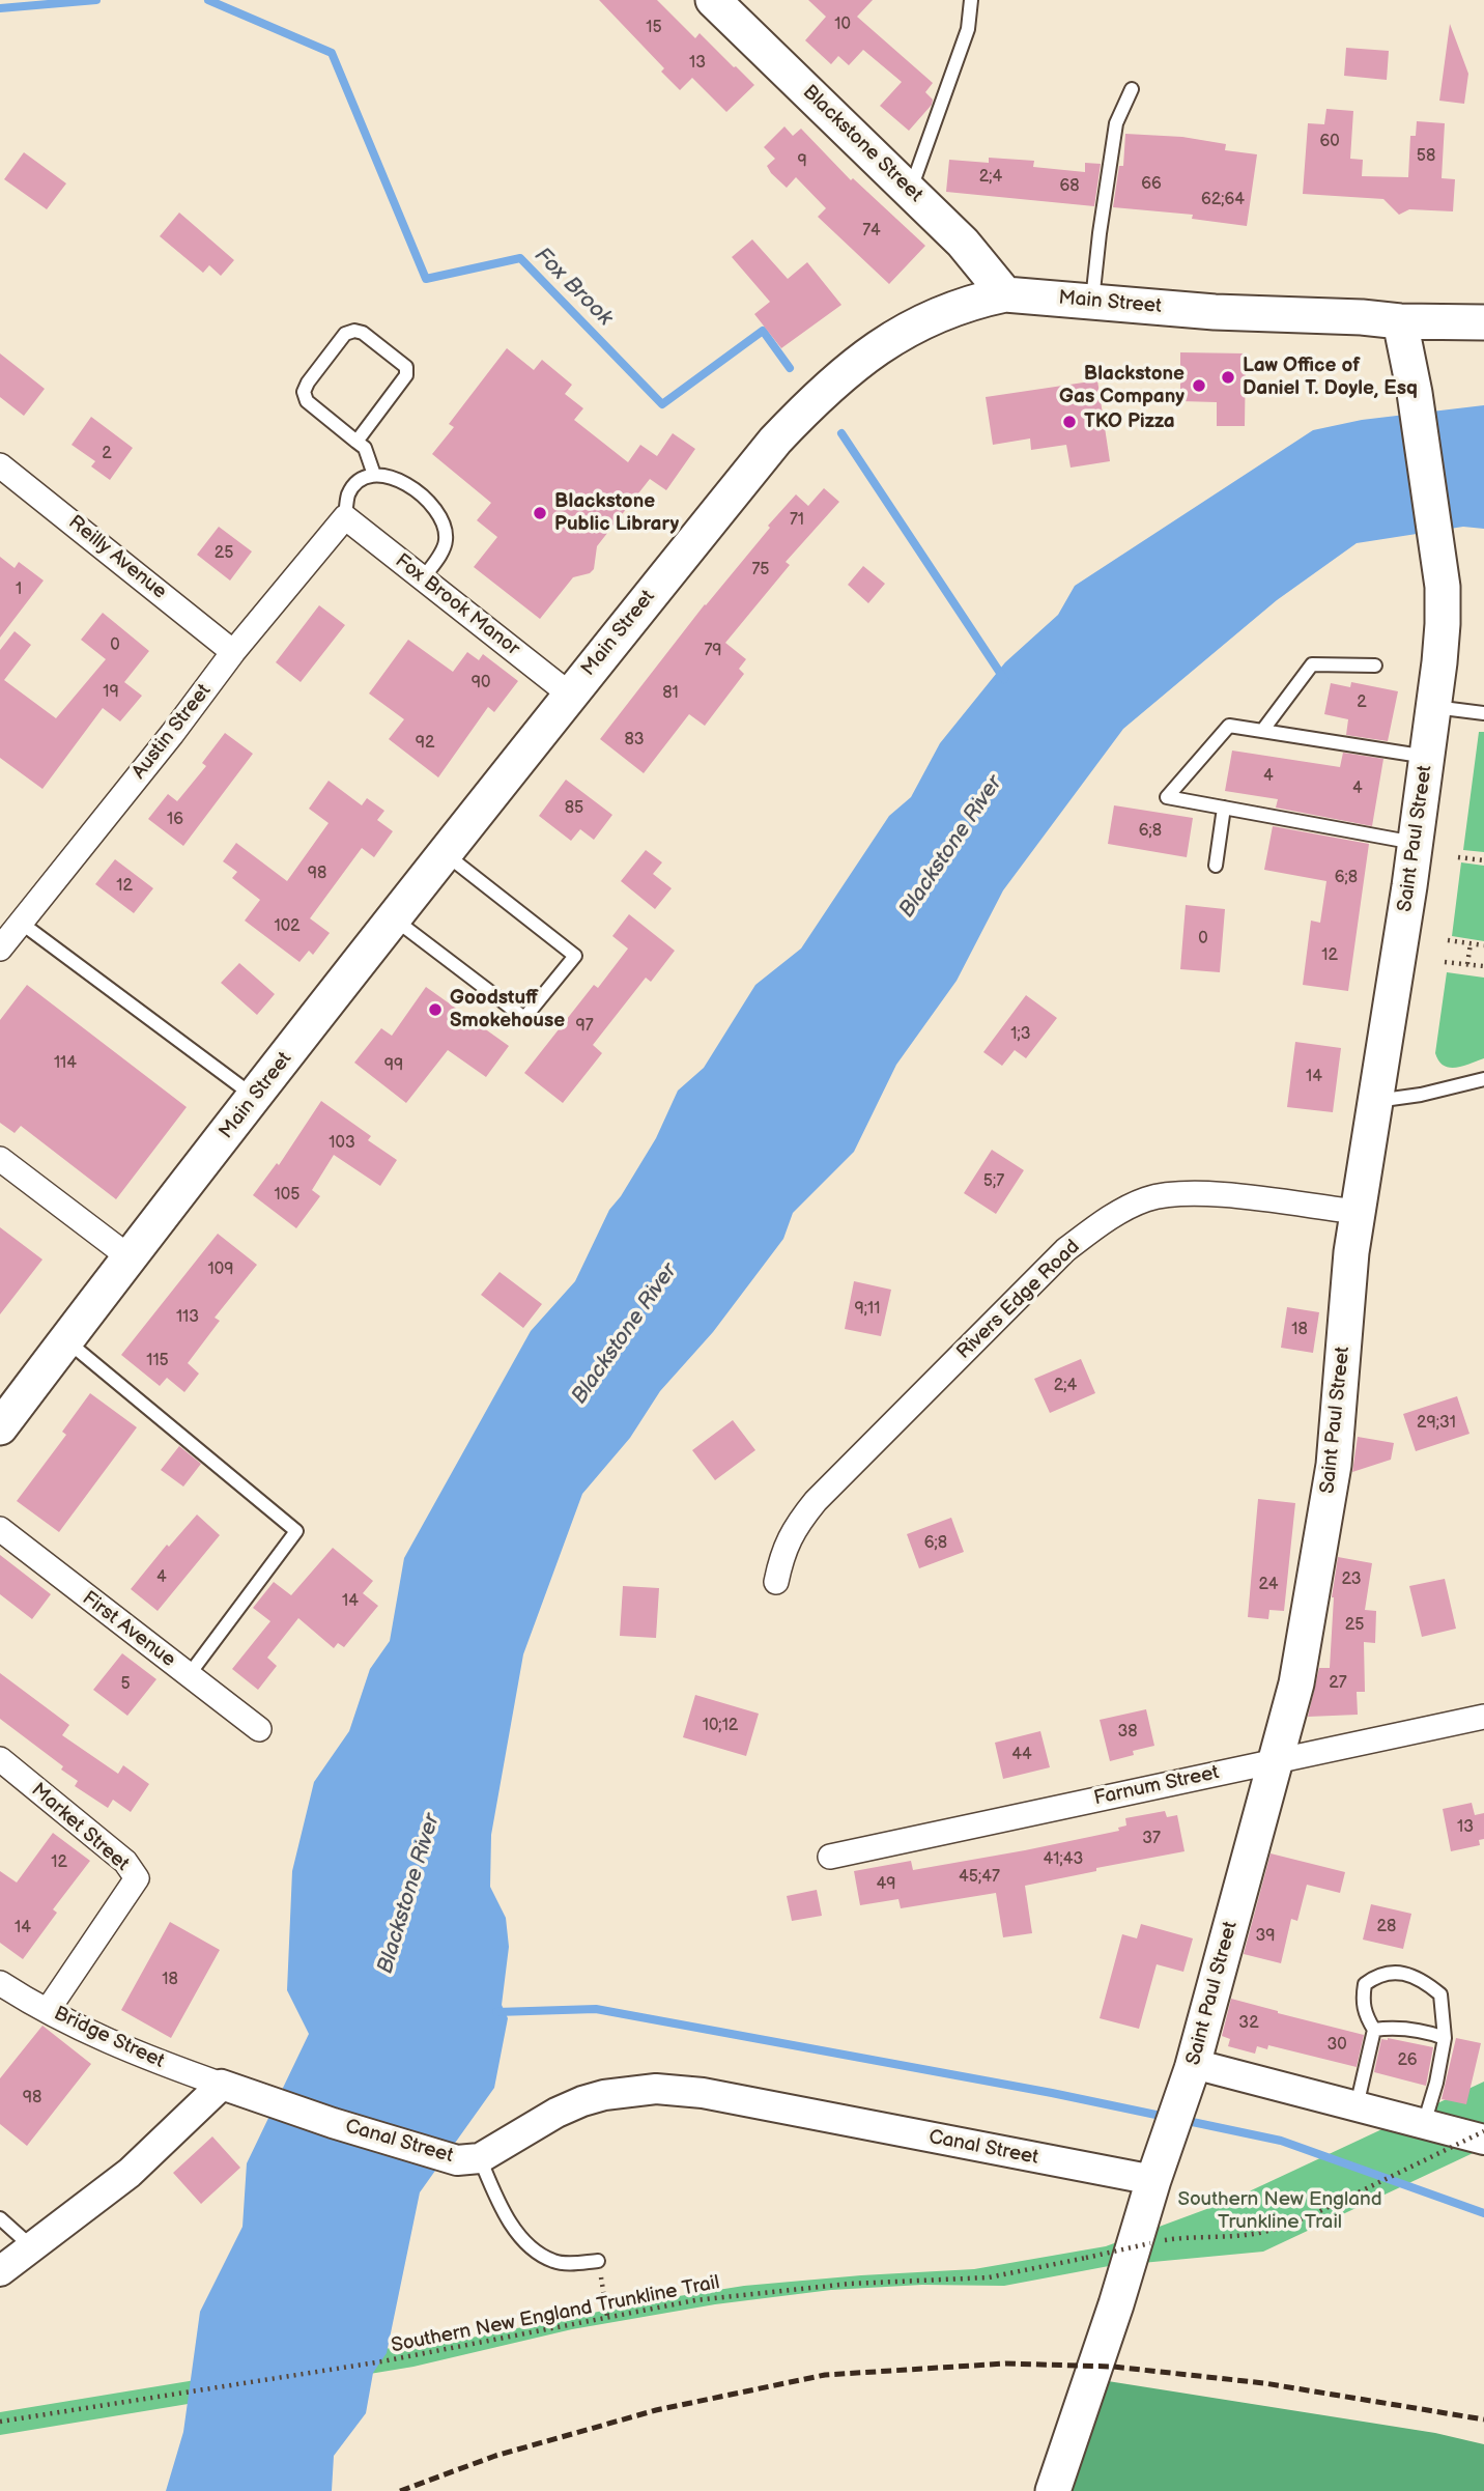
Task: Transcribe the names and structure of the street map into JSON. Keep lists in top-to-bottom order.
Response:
{
  "streets": {
    "main road": ["Blackstone Street", "Main Street", "Saint Paul Street"],
    "street": [
      "Reilly Avenue",
      "Fox Brook Manor",
      "Austin Street",
      "Rivers Edge Road",
      "First Avenue",
      "Farnum Street",
      "Market Street",
      "Bridge Street",
      "Canal Street"
    ],
    "path": ["Southern New England Trunkline Trail"]
  },
  "crossings": [
    ["Blackstone Street", "Main Street"],
    ["Main Street", "Fox Brook Manor"],
    ["Main Street", "Saint Paul Street"],
    ["Reilly Avenue", "Austin Street"],
    ["Fox Brook Manor", "Austin Street"],
    ["Saint Paul Street", "Rivers Edge Road"],
    ["Saint Paul Street", "Farnum Street"],
    ["Saint Paul Street", "Canal Street"],
    ["Market Street", "Bridge Street"],
    ["Bridge Street", "Canal Street"]
  ],
  "water": ["Fox Brook", "Blackstone River"],
  "parks": ["Southern New England Trunkline Trail"],
  "places": [
    "Law Office of Daniel T. Doyle, Esq",
    "Blackstone Gas Company",
    "TKO Pizza",
    "Blackstone Public Library",
    "Goodstuff Smokehouse"
  ],
  "house_numbers": [
    "10",
    "15",
    "13",
    "60",
    "58",
    "9",
    "2;4",
    "66",
    "68",
    "62;64",
    "74",
    "2",
    "71",
    "25",
    "75",
    "1",
    "0",
    "79",
    "90",
    "19",
    "81",
    "2",
    "83",
    "92",
    "4",
    "4",
    "85",
    "16",
    "6;8",
    "98",
    "6;8",
    "12",
    "102",
    "0",
    "12",
    "97",
    "1;3",
    "114",
    "99",
    "14",
    "103",
    "5;7",
    "105",
    "109",
    "9;11",
    "113",
    "18",
    "115",
    "2;4",
    "29;31",
    "6;8",
    "4",
    "23",
    "24",
    "14",
    "25",
    "27",
    "5",
    "10;12",
    "38",
    "44",
    "13",
    "37",
    "41;43",
    "12",
    "45;47",
    "49",
    "28",
    "14",
    "39",
    "18",
    "32",
    "30",
    "26",
    "98"
  ]
}
